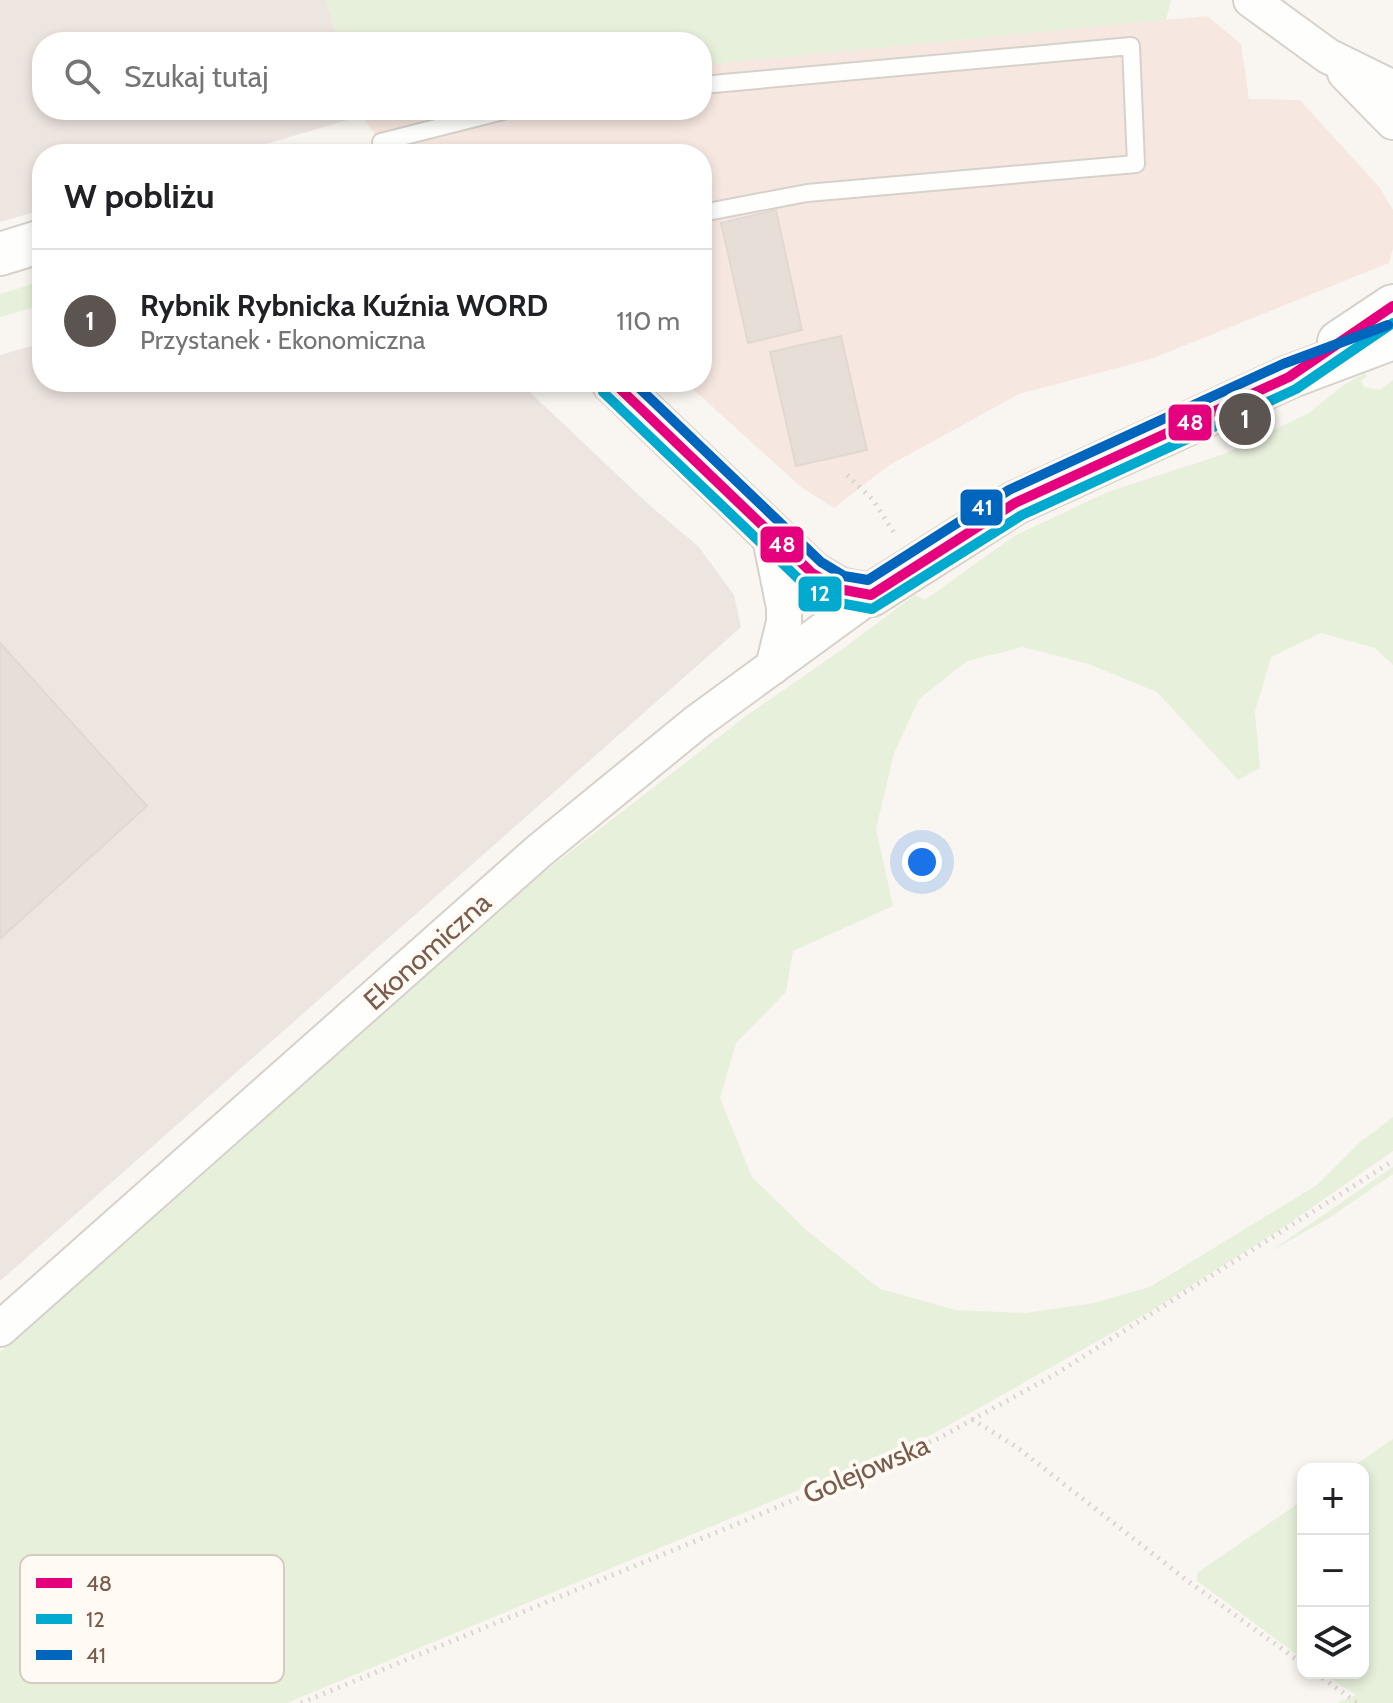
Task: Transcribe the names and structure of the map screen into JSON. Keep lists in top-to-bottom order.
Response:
{
  "streets": {
    "street": ["Ekonomiczna"],
    "path": ["Golejowska"]
  },
  "lines": ["transit line 48", "transit line 12", "transit line 41"],
  "legend": ["48", "12", "41"],
  "page": {
    "search": "Szukaj tutaj",
    "heading": "W pobliżu",
    "list": [
      {
        "mark": "1",
        "name": "Rybnik Rybnicka Kuźnia WORD",
        "note": "Przystanek · Ekonomiczna",
        "value": "110 m"
      }
    ],
    "pins": "1",
    "map_buttons": ["+", "−"]
  }
}
